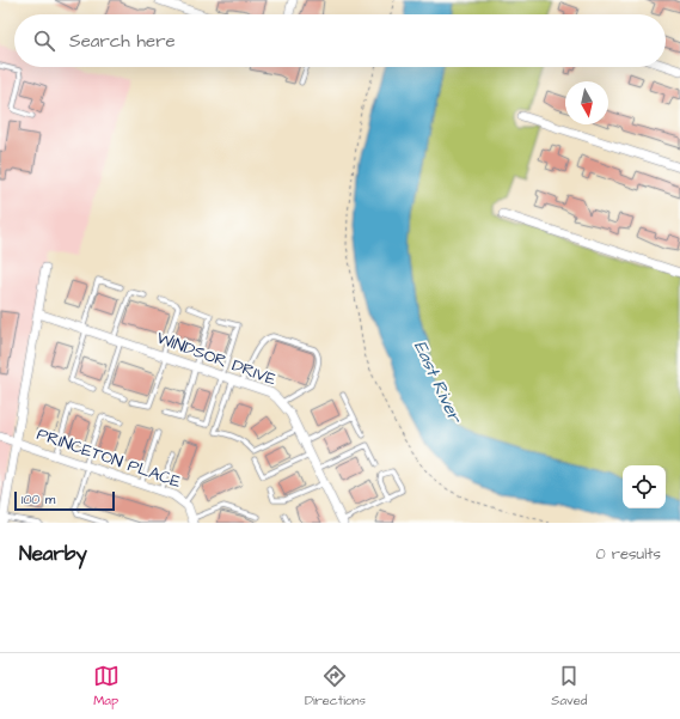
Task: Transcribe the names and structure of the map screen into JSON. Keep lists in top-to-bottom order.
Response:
{
  "streets": {
    "street": ["WINDSOR DRIVE", "PRINCETON PLACE"]
  },
  "water": ["East River"],
  "scale_bar": "100 m",
  "north": "bottom",
  "page": {
    "search": "Search here",
    "scale": "100 m",
    "heading": ["Nearby", "0 results"],
    "nav": ["Map", "Directions", "Saved"]
  }
}
